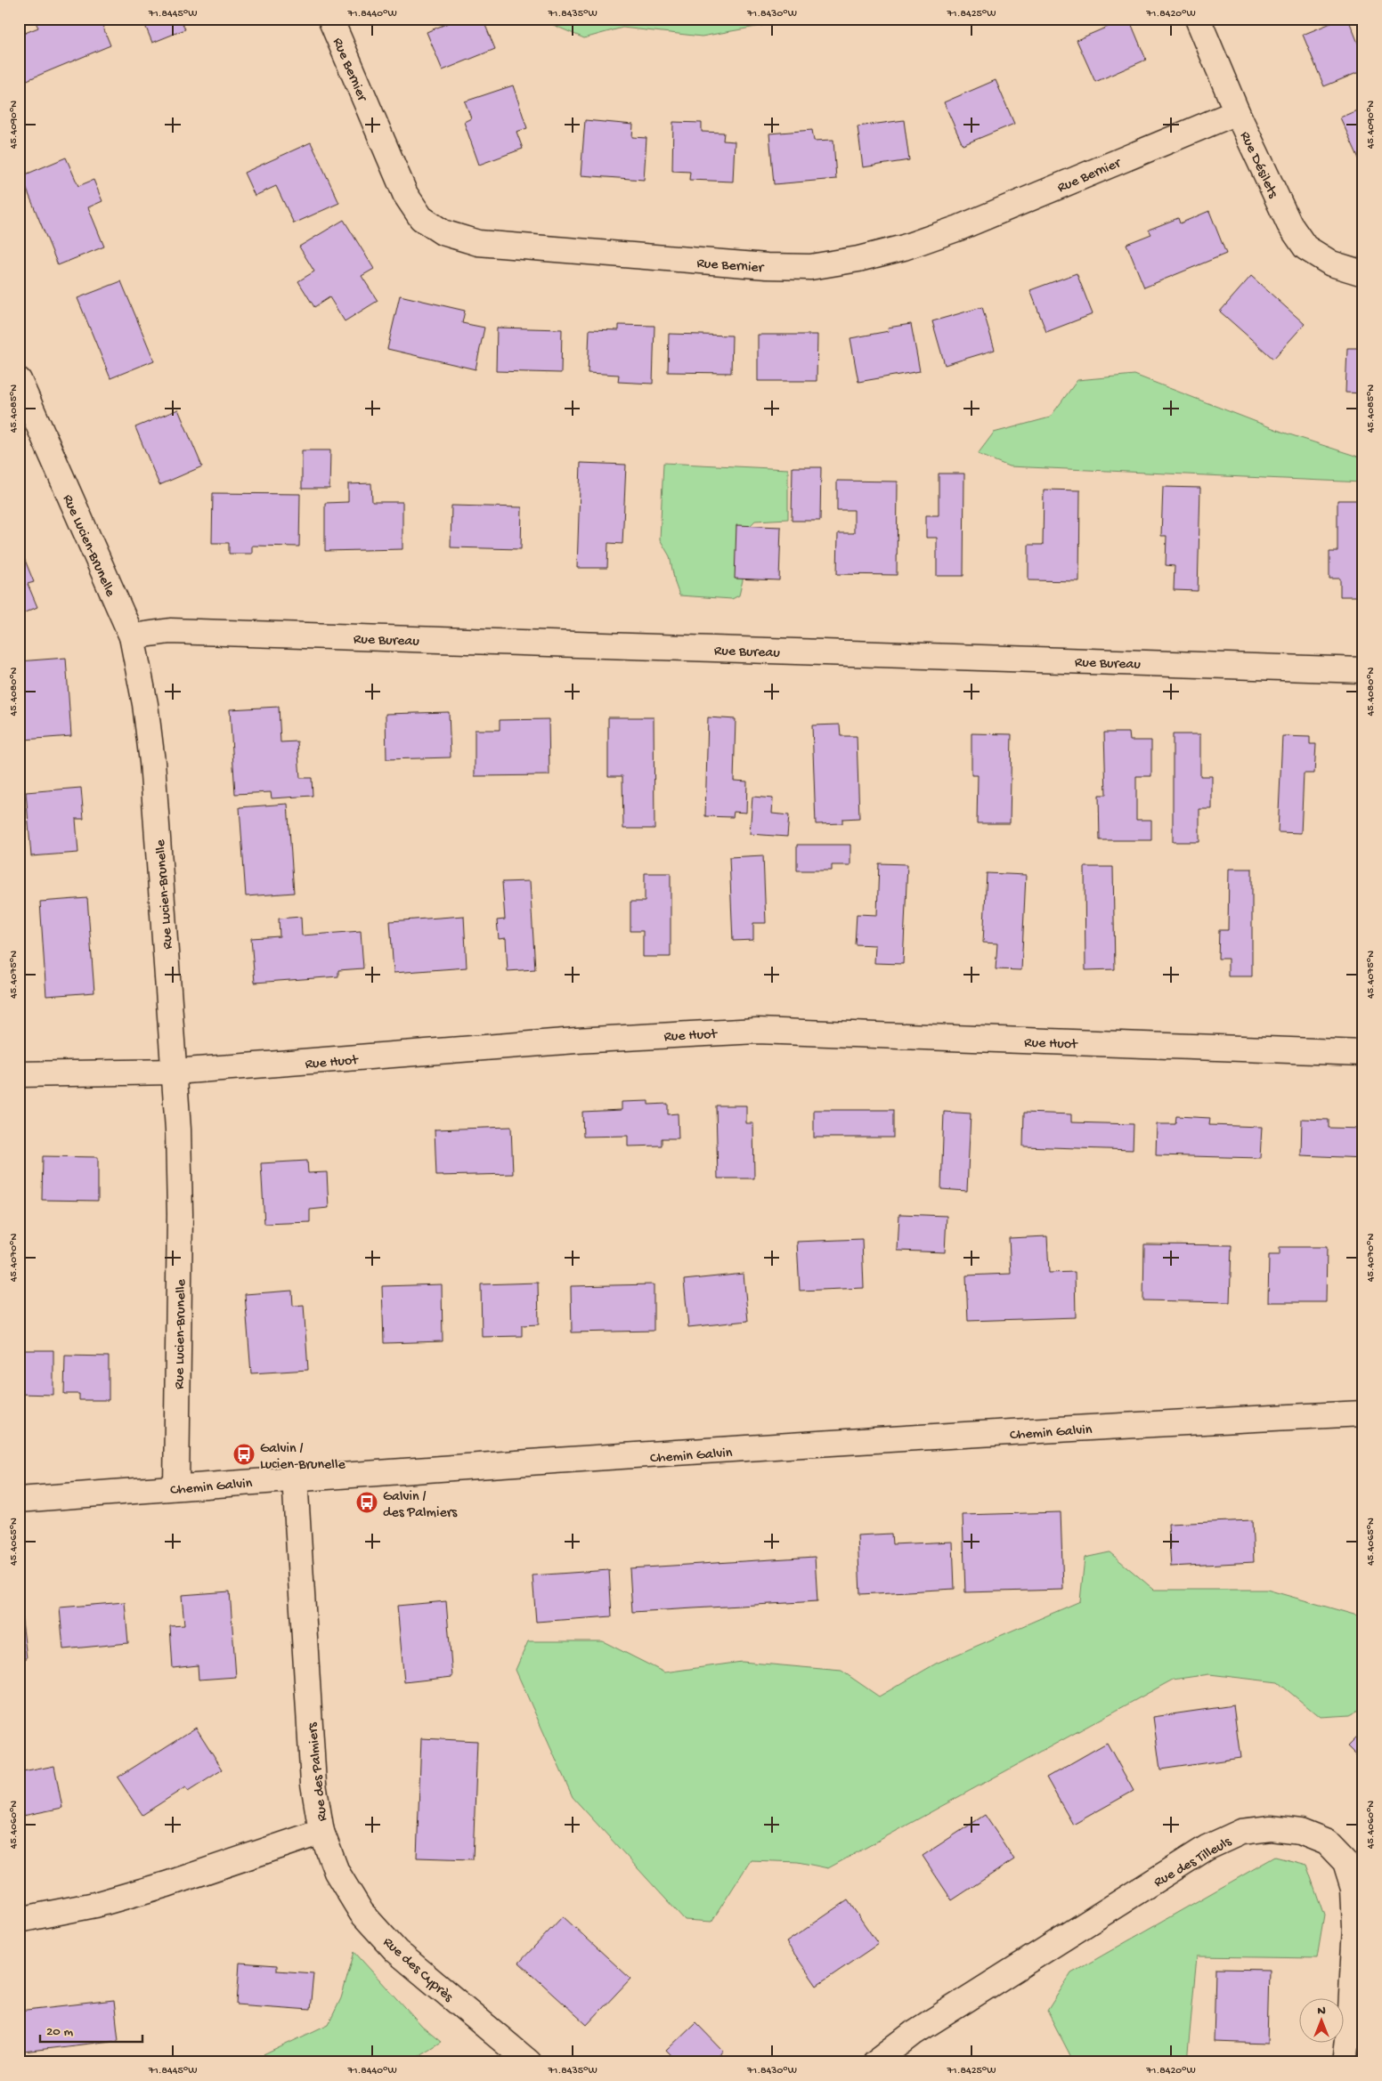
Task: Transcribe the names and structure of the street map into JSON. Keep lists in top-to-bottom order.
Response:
{
  "streets": {
    "street": [
      "Rue Bernier",
      "Rue Désilets",
      "Rue Lucien-Brunelle",
      "Rue Bureau",
      "Rue Huot",
      "Chemin Galvin",
      "Rue des Palmiers",
      "Rue des Tilleuls",
      "Rue des Cyprès"
    ]
  },
  "crossings": [
    ["Rue Bernier", "Rue Désilets"],
    ["Rue Lucien-Brunelle", "Rue Bureau"],
    ["Rue Lucien-Brunelle", "Rue Huot"],
    ["Rue Lucien-Brunelle", "Chemin Galvin"],
    ["Chemin Galvin", "Rue des Palmiers"],
    ["Rue des Palmiers", "Rue des Cyprès"]
  ],
  "places": {
    "bus stop": ["Galvin / Lucien-Brunelle", "Galvin / des Palmiers"]
  },
  "scale_bar": "20 m",
  "north": "top",
  "coordinates": [
    "71.8445°W",
    "71.8440°W",
    "71.8435°W",
    "71.8430°W",
    "71.8425°W",
    "71.8420°W",
    "45.4090°N",
    "45.4085°N",
    "45.4080°N",
    "45.4075°N",
    "45.4070°N",
    "45.4065°N",
    "45.4060°N"
  ]
}
